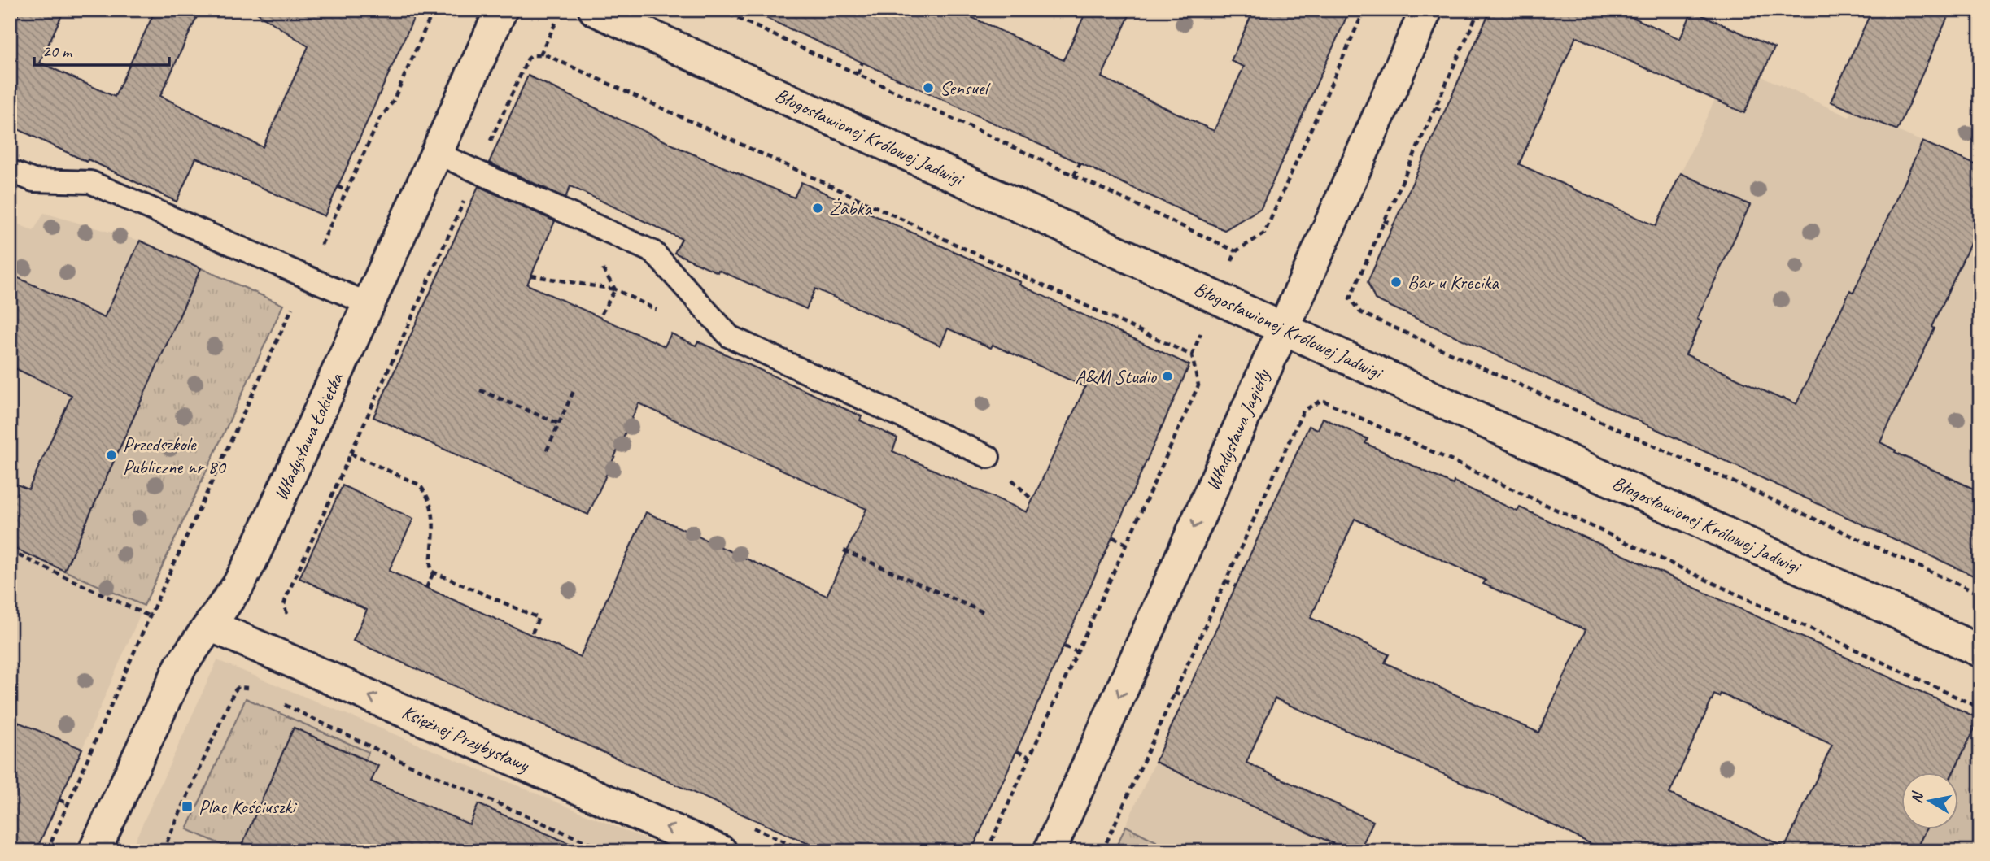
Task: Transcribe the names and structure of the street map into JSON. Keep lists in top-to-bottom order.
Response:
{
  "streets": {
    "street": [
      "Błogosławionej Królowej Jadwigi",
      "Władysława Jagiełły",
      "Władysława Łokietka",
      "Księżnej Przybysławy"
    ]
  },
  "crossings": [
    ["Błogosławionej Królowej Jadwigi", "Władysława Jagiełły"],
    ["Władysława Łokietka", "Księżnej Przybysławy"]
  ],
  "one_way": ["Władysława Jagiełły", "Księżnej Przybysławy"],
  "places": {
    "other": [
      "Sensuel",
      "Żabka",
      "Bar u Krecika",
      "A&M Studio",
      "Przedszkole Publiczne nr 80"
    ],
    "transit": ["Plac Kościuszki"]
  },
  "scale_bar": "20 m",
  "north": "left"
}
